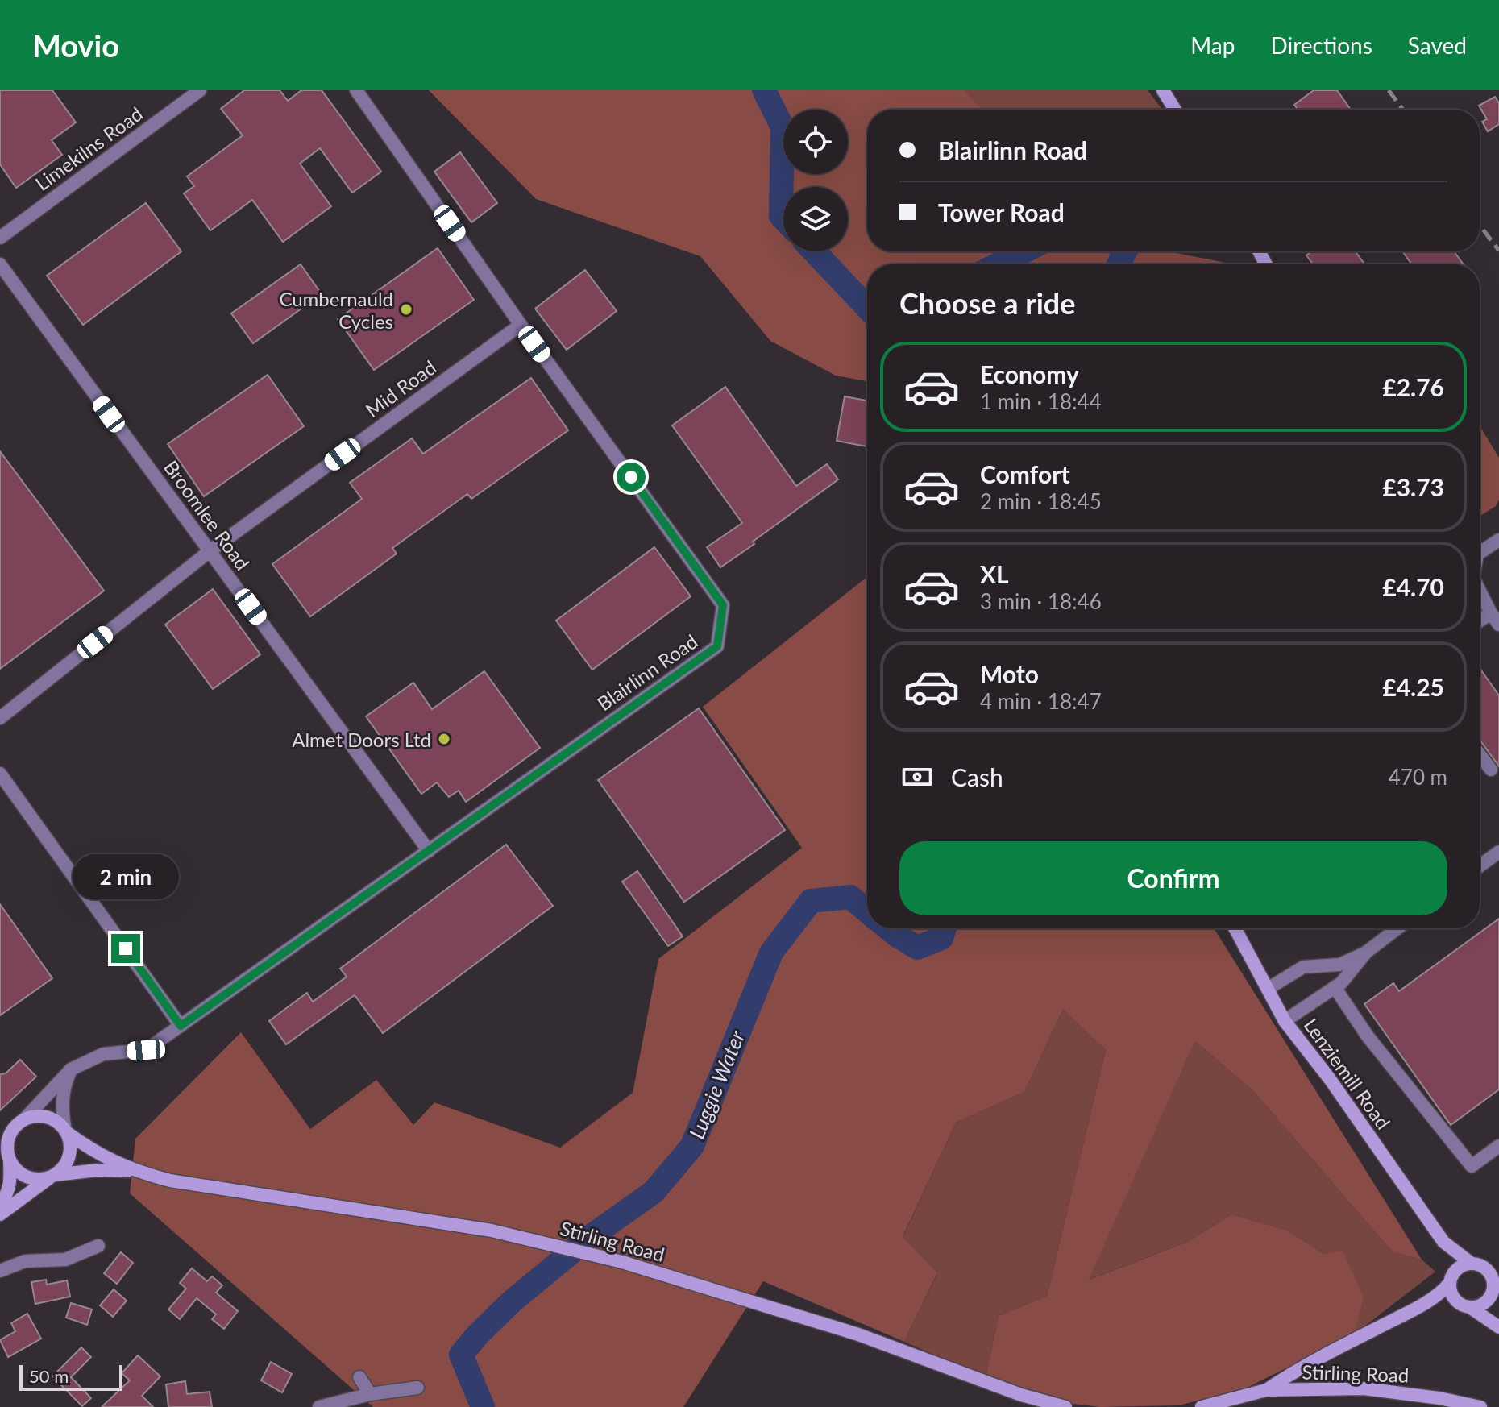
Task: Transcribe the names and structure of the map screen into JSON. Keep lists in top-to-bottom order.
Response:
{
  "streets": {
    "main road": ["Lenziemill Road", "Stirling Road"],
    "street": [
      "Limekilns Road",
      "Mid Road",
      "Broomlee Road",
      "Blairlinn Road"
    ]
  },
  "crossings": [
    ["Mid Road", "Broomlee Road"],
    ["Mid Road", "Blairlinn Road"],
    ["Broomlee Road", "Blairlinn Road"],
    ["Blairlinn Road", "Stirling Road"],
    ["Lenziemill Road", "Stirling Road"]
  ],
  "water": ["Luggie Water"],
  "places": ["Cumbernauld Cycles", "Almet Doors Ltd"],
  "scale_bar": "50 m",
  "page": {
    "header": "Movio",
    "nav": ["Map", "Directions", "Saved"],
    "banner": ["Blairlinn Road", "Tower Road"],
    "heading": "Choose a ride",
    "list": [
      {
        "name": "Economy",
        "note": "1 min · 18:44",
        "value": "£2.76"
      },
      {
        "name": "Comfort",
        "note": "2 min · 18:45",
        "value": "£3.73"
      },
      {
        "name": "XL",
        "note": "3 min · 18:46",
        "value": "£4.70"
      },
      {
        "name": "Moto",
        "note": "4 min · 18:47",
        "value": "£4.25"
      }
    ],
    "pay": ["Cash", "470 m"],
    "buttons": "Confirm",
    "bubble": "2 min",
    "scale": "50 m"
  }
}
